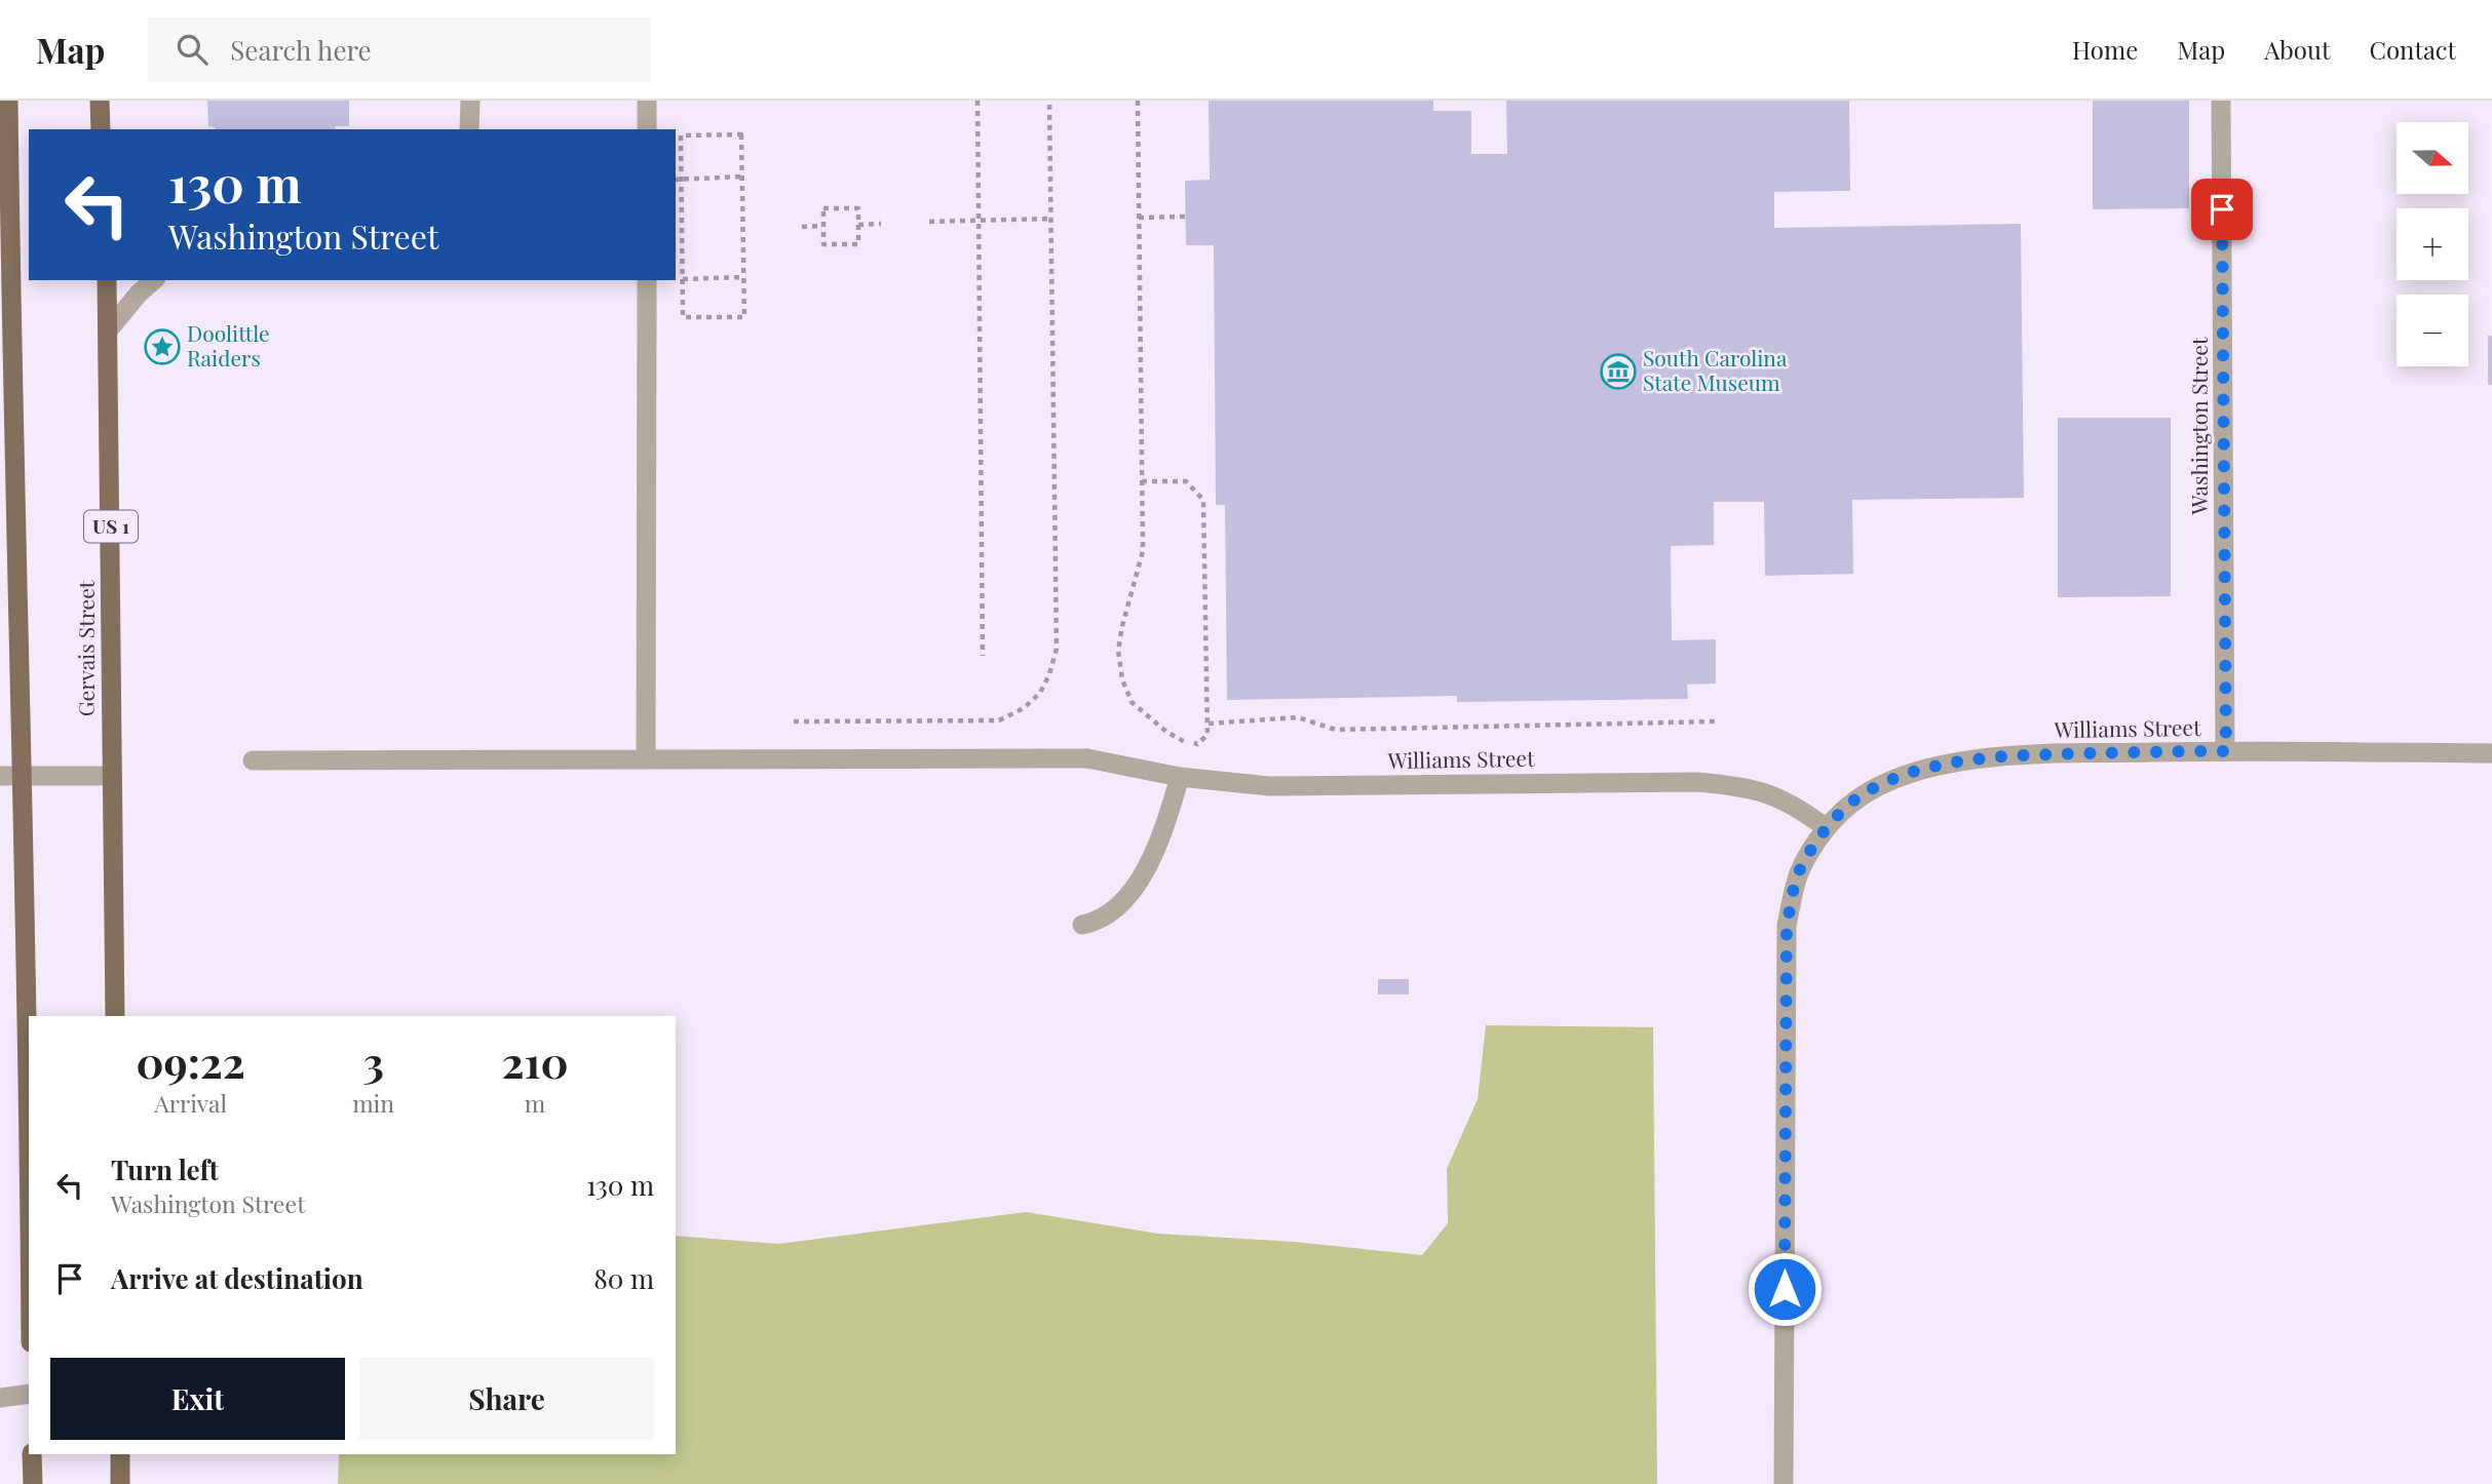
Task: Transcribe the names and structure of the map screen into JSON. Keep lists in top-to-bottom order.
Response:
{
  "streets": {
    "main road": ["US 1", "Gervais Street"],
    "street": ["Washington Street", "Williams Street"]
  },
  "crossings": [
    ["Washington Street", "Williams Street"]
  ],
  "places": {
    "place": ["Doolittle Raiders"],
    "museum": ["South Carolina State Museum"]
  },
  "north": "right",
  "page": {
    "header": "Map",
    "search": "Search here",
    "nav": [
      "Home",
      "Map",
      "About",
      "Contact"
    ],
    "map_buttons": ["+", "−"],
    "turn": ["130 m", "Washington Street"],
    "eta": [
      "09:22",
      "Arrival",
      "3",
      "min",
      "210",
      "m"
    ],
    "list": [
      {
        "name": "Turn left",
        "note": "Washington Street",
        "value": "130 m"
      },
      {
        "name": "Arrive at destination",
        "value": "80 m"
      }
    ],
    "buttons": ["Exit", "Share"]
  }
}
